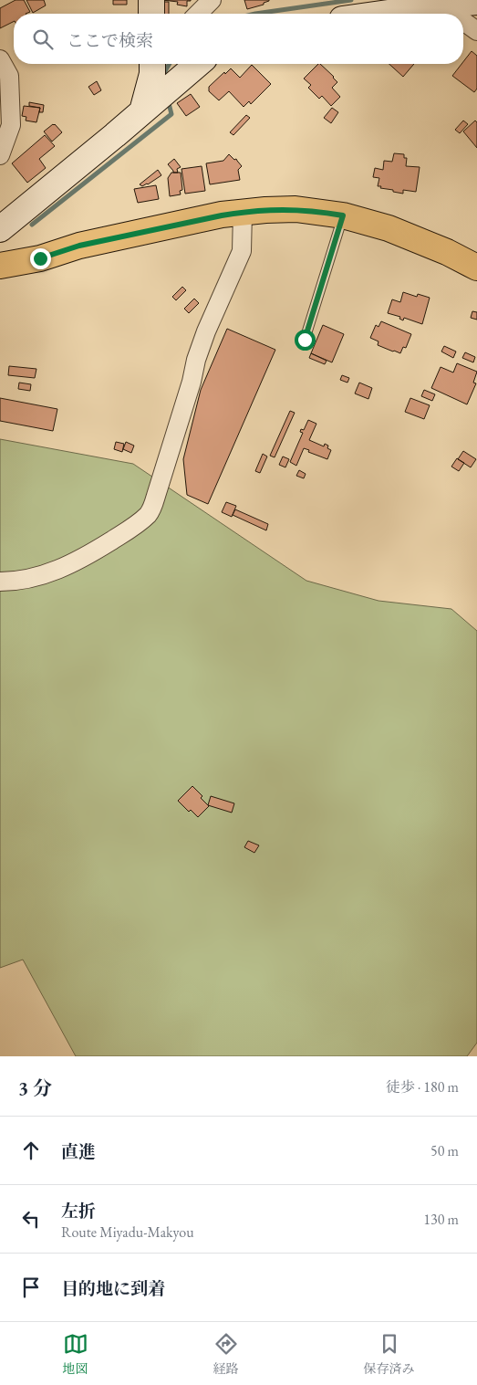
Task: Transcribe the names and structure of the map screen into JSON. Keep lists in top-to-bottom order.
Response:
{
  "page": {
    "search": "ここで検索",
    "heading": ["3 分", "徒歩 · 180 m"],
    "list": [
      ["直進", "50 m"],
      ["左折", "Route Miyadu-Makyou", "130 m"],
      "目的地に到着"
    ],
    "nav": ["地図", "経路", "保存済み"]
  }
}
